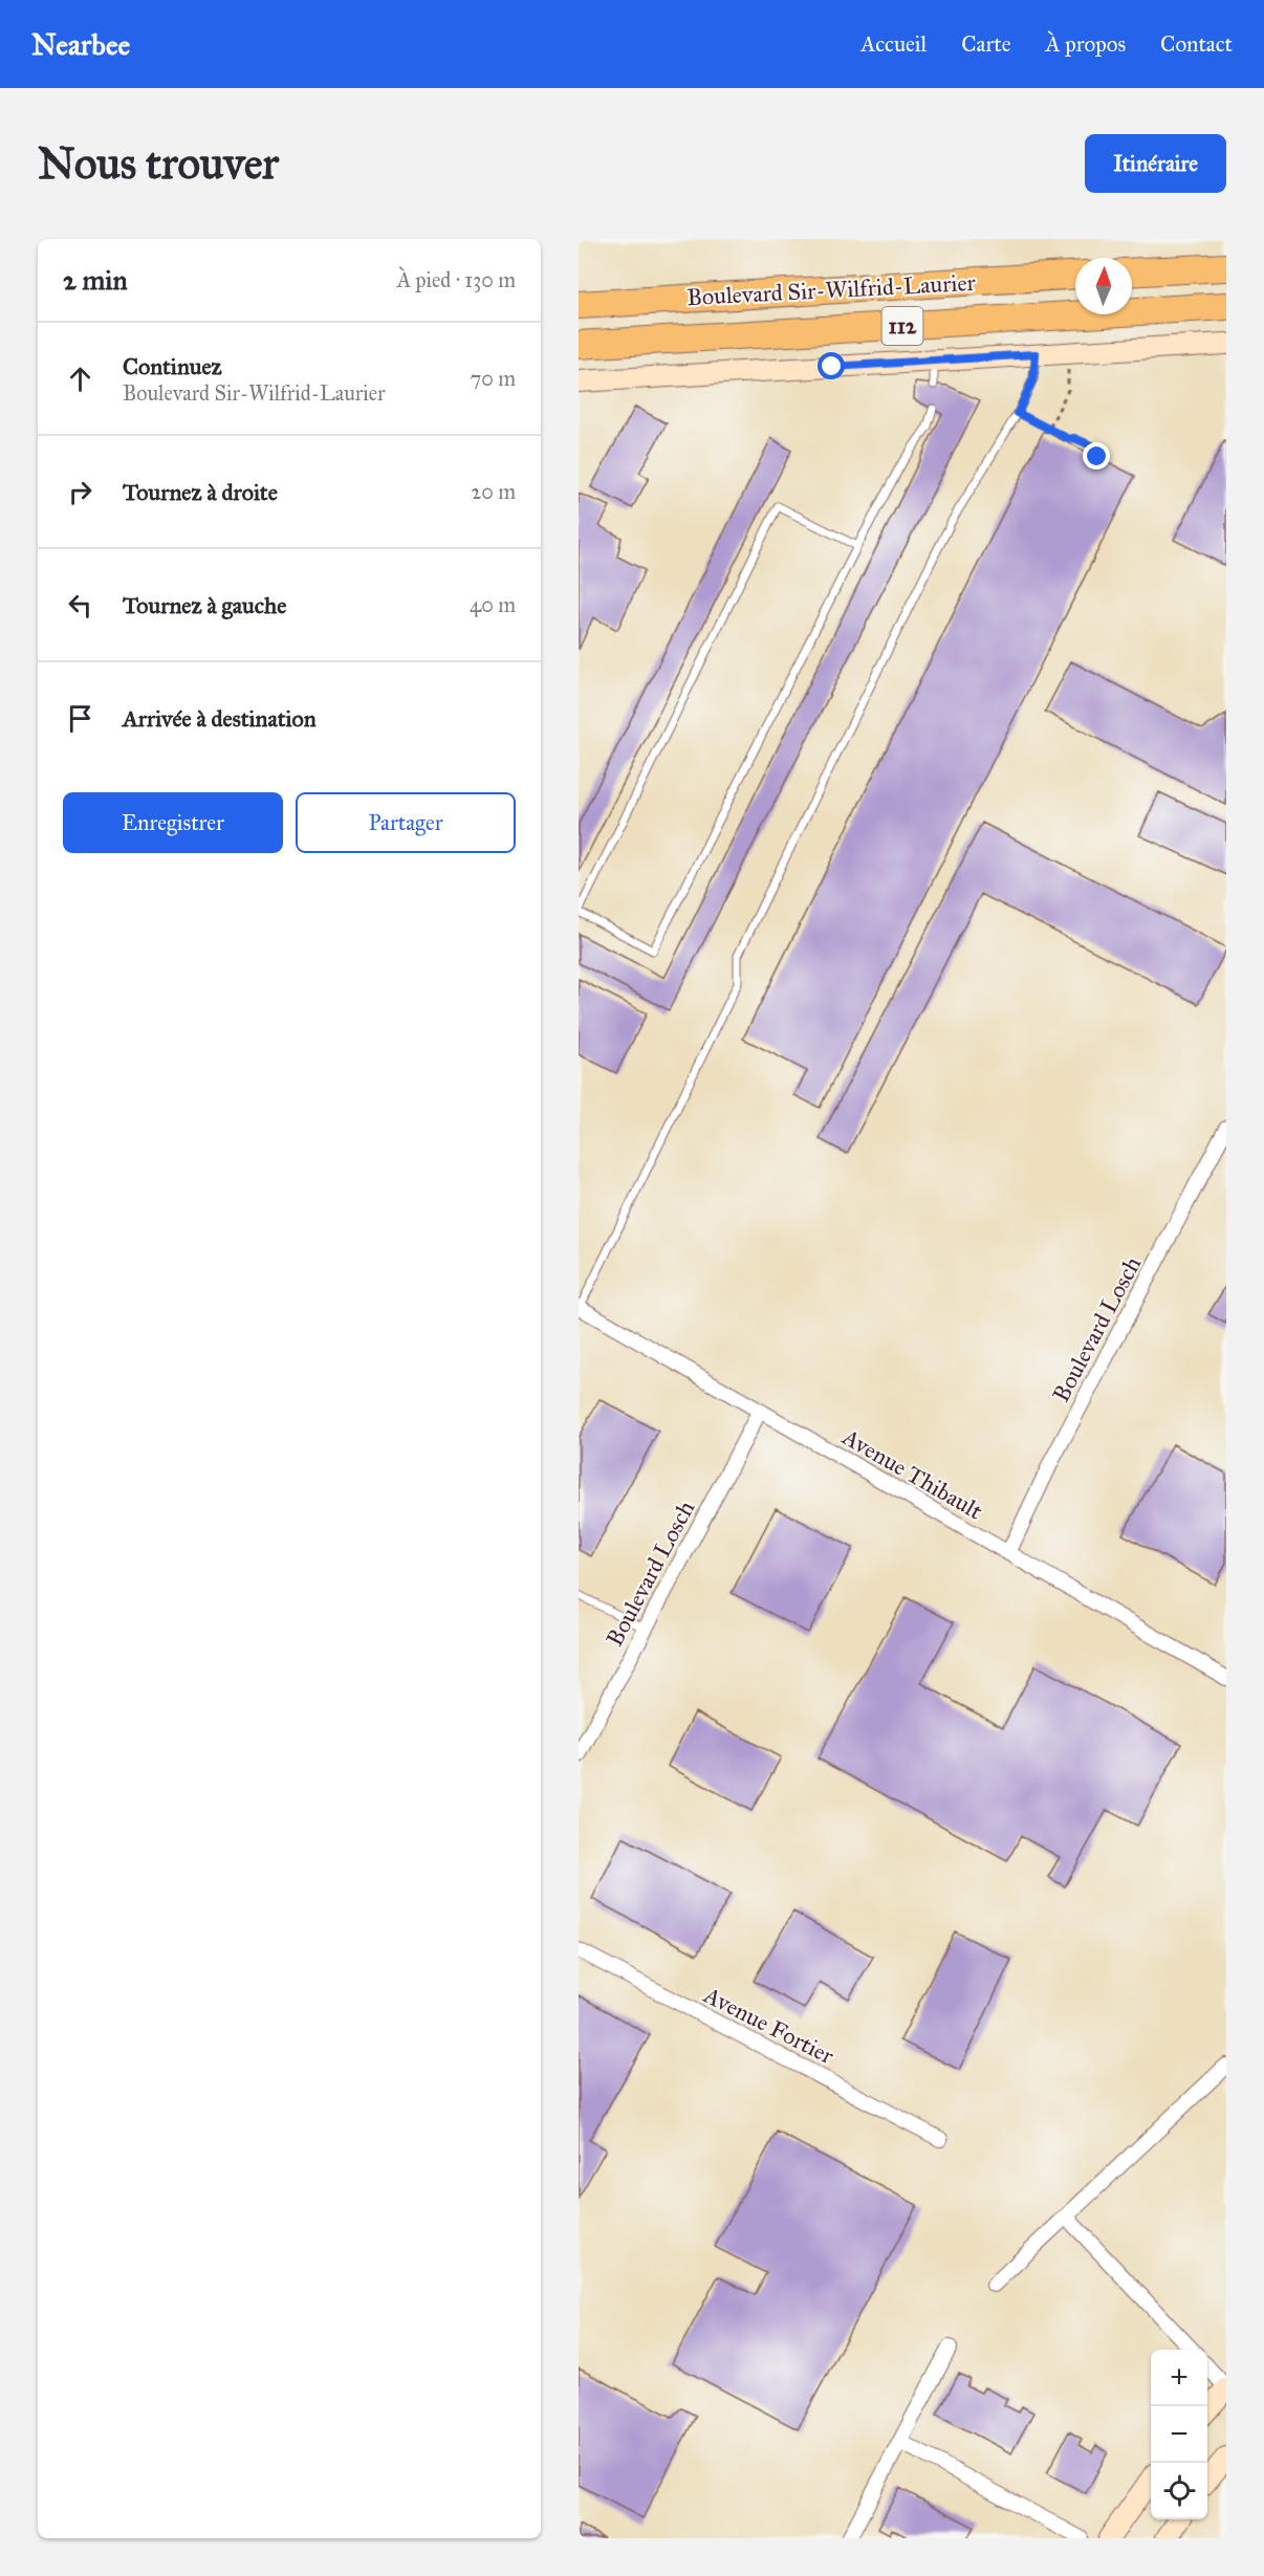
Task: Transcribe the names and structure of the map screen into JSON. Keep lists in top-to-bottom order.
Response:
{
  "streets": {
    "highway": ["Boulevard Sir-Wilfrid-Laurier", "112"],
    "street": ["Boulevard Losch", "Avenue Thibault", "Avenue Fortier"]
  },
  "crossings": [
    ["Boulevard Losch", "Avenue Thibault"]
  ],
  "north": "top",
  "page": {
    "header": "Nearbee",
    "nav": [
      "Accueil",
      "Carte",
      "À propos",
      "Contact"
    ],
    "buttons": [
      "Itinéraire",
      ["Enregistrer", "Partager"]
    ],
    "title": "Nous trouver",
    "heading": ["2 min", "À pied · 130 m"],
    "list": [
      ["Continuez", "Boulevard Sir-Wilfrid-Laurier", "70 m"],
      ["Tournez à droite", "20 m"],
      ["Tournez à gauche", "40 m"],
      "Arrivée à destination"
    ],
    "map_buttons": ["+", "−"]
  }
}
